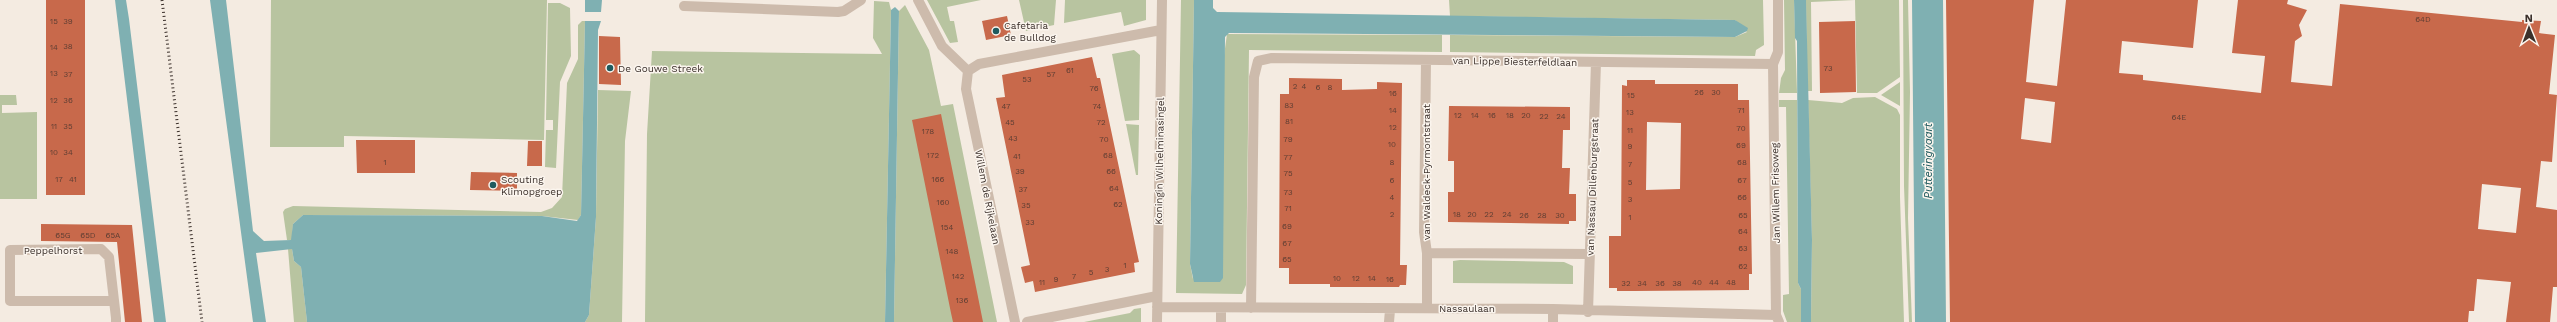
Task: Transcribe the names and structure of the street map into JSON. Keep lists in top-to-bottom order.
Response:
{
  "streets": {
    "street": [
      "van Lippe Biesterfeldlaan",
      "Koningin Wilhelminasingel",
      "van Waldeck-Pyrmontstraat",
      "van Nassau Dillenburgstraat",
      "Jan Willem Frisoweg",
      "Willem de Rijkelaan",
      "Peppelhorst",
      "Nassaulaan"
    ]
  },
  "crossings": [
    ["van Lippe Biesterfeldlaan", "van Waldeck-Pyrmontstraat"],
    ["van Lippe Biesterfeldlaan", "van Nassau Dillenburgstraat"],
    ["van Lippe Biesterfeldlaan", "Jan Willem Frisoweg"],
    ["van Lippe Biesterfeldlaan", "Nassaulaan"],
    ["Koningin Wilhelminasingel", "Nassaulaan"],
    ["van Waldeck-Pyrmontstraat", "Nassaulaan"],
    ["van Nassau Dillenburgstraat", "Nassaulaan"],
    ["Jan Willem Frisoweg", "Nassaulaan"]
  ],
  "water": ["Putteringvaart"],
  "places": ["Cafetaria de Bulldog", "De Gouwe Streek", "Scouting Klimopgroep"],
  "house_numbers": [
    "64D",
    "15",
    "39",
    "38",
    "14",
    "73",
    "61",
    "13",
    "37",
    "57",
    "53",
    "2",
    "4",
    "6",
    "8",
    "76",
    "26",
    "30",
    "16",
    "15",
    "12",
    "36",
    "83",
    "47",
    "74",
    "14",
    "71",
    "13",
    "12",
    "14",
    "16",
    "18",
    "20",
    "22",
    "24",
    "64E",
    "81",
    "45",
    "72",
    "11",
    "35",
    "12",
    "70",
    "11",
    "178",
    "43",
    "70",
    "79",
    "10",
    "69",
    "9",
    "10",
    "34",
    "172",
    "68",
    "41",
    "77",
    "1",
    "8",
    "68",
    "7",
    "39",
    "66",
    "75",
    "17",
    "41",
    "166",
    "6",
    "67",
    "5",
    "64",
    "37",
    "73",
    "4",
    "66",
    "3",
    "160",
    "62",
    "35",
    "71",
    "2",
    "18",
    "20",
    "22",
    "24",
    "26",
    "28",
    "30",
    "65",
    "1",
    "33",
    "69",
    "154",
    "64",
    "65G",
    "65D",
    "65A",
    "67",
    "63",
    "148",
    "65",
    "1",
    "62",
    "3",
    "5",
    "142",
    "7",
    "10",
    "12",
    "14",
    "9",
    "16",
    "11",
    "40",
    "44",
    "48",
    "32",
    "34",
    "36",
    "38",
    "136"
  ],
  "north": "top"
}
